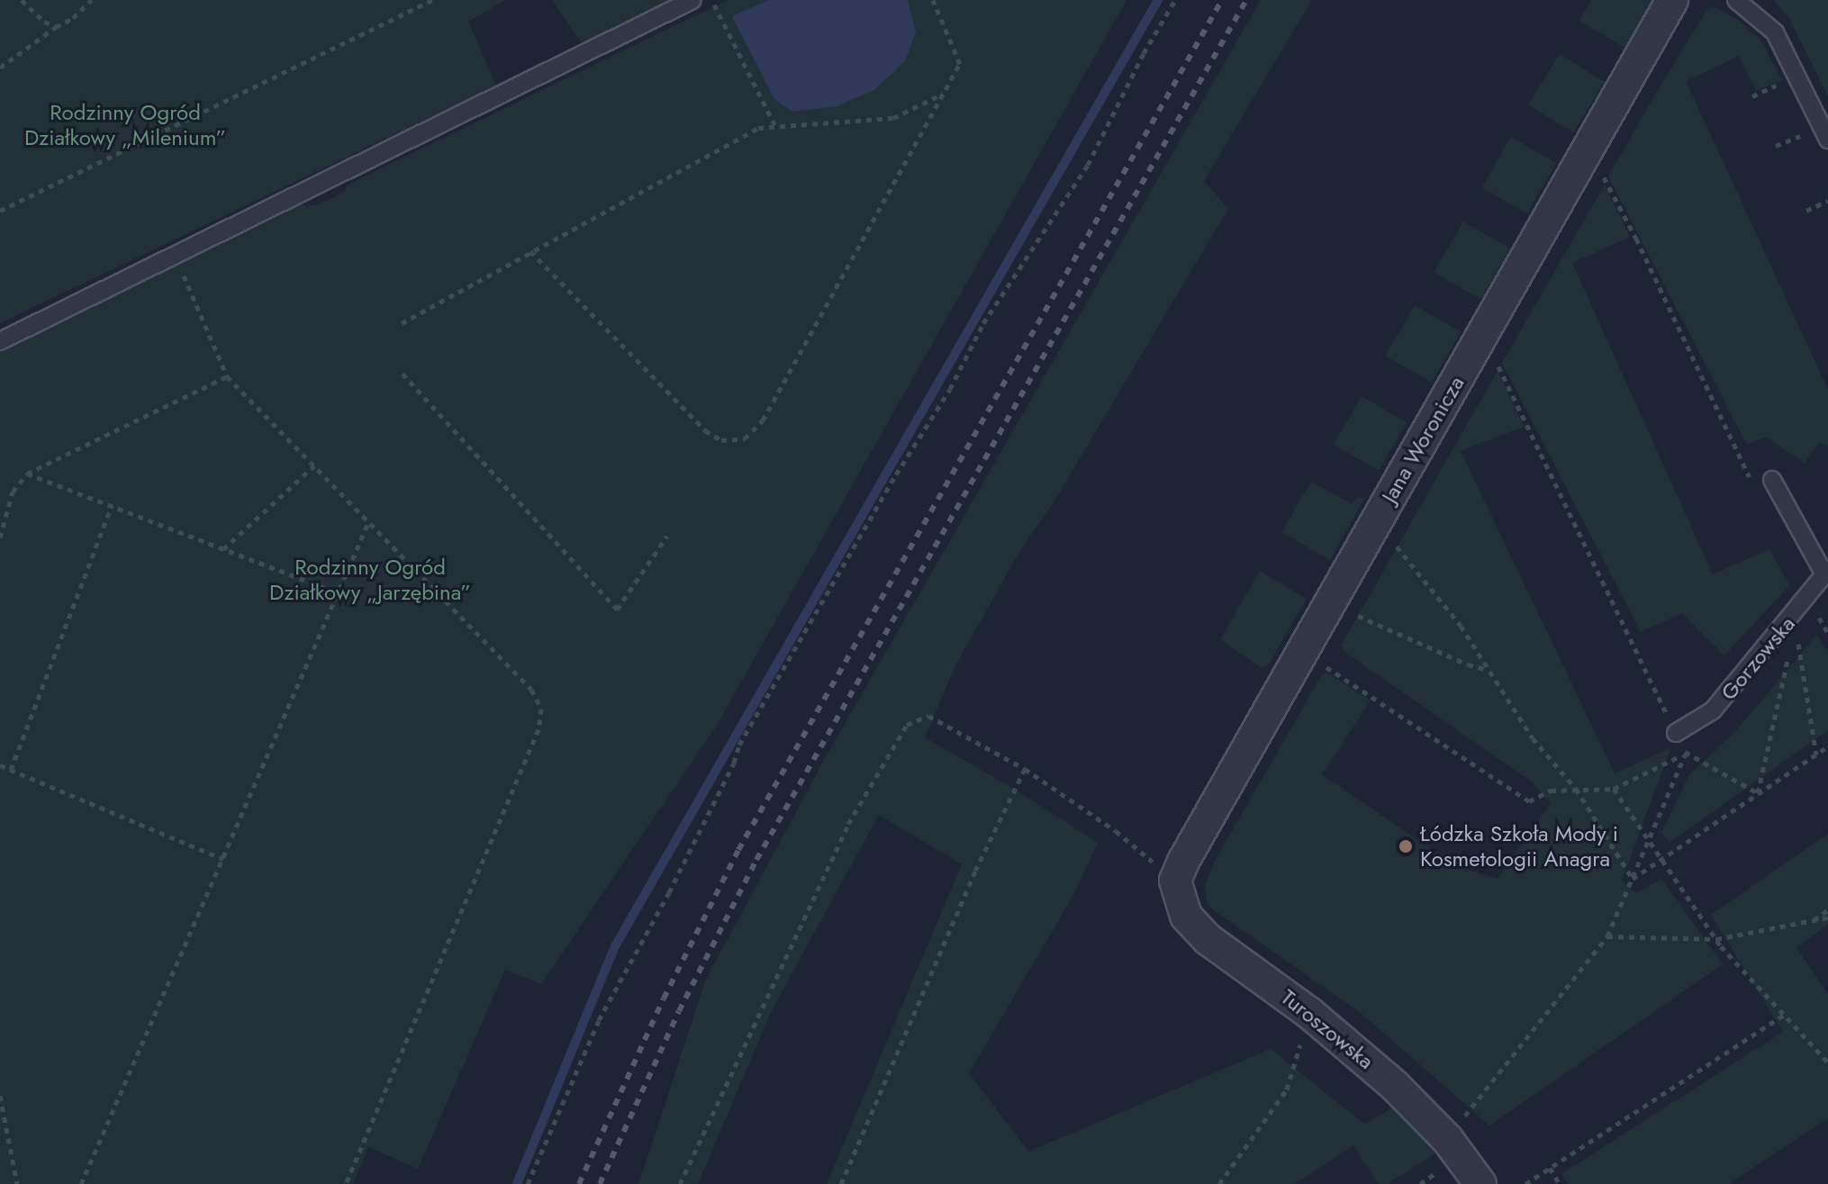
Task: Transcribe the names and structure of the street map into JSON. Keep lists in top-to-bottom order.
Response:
{
  "streets": {
    "street": ["Jana Woronicza", "Turoszowska"],
    "lane": ["Gorzowska"]
  },
  "crossings": [
    ["Jana Woronicza", "Turoszowska"]
  ],
  "parks": ["Rodzinny Ogród Działkowy „Milenium”", "Rodzinny Ogród Działkowy „Jarzębina”"],
  "places": ["Łódzka Szkoła Mody i Kosmetologii Anagra"]
}
